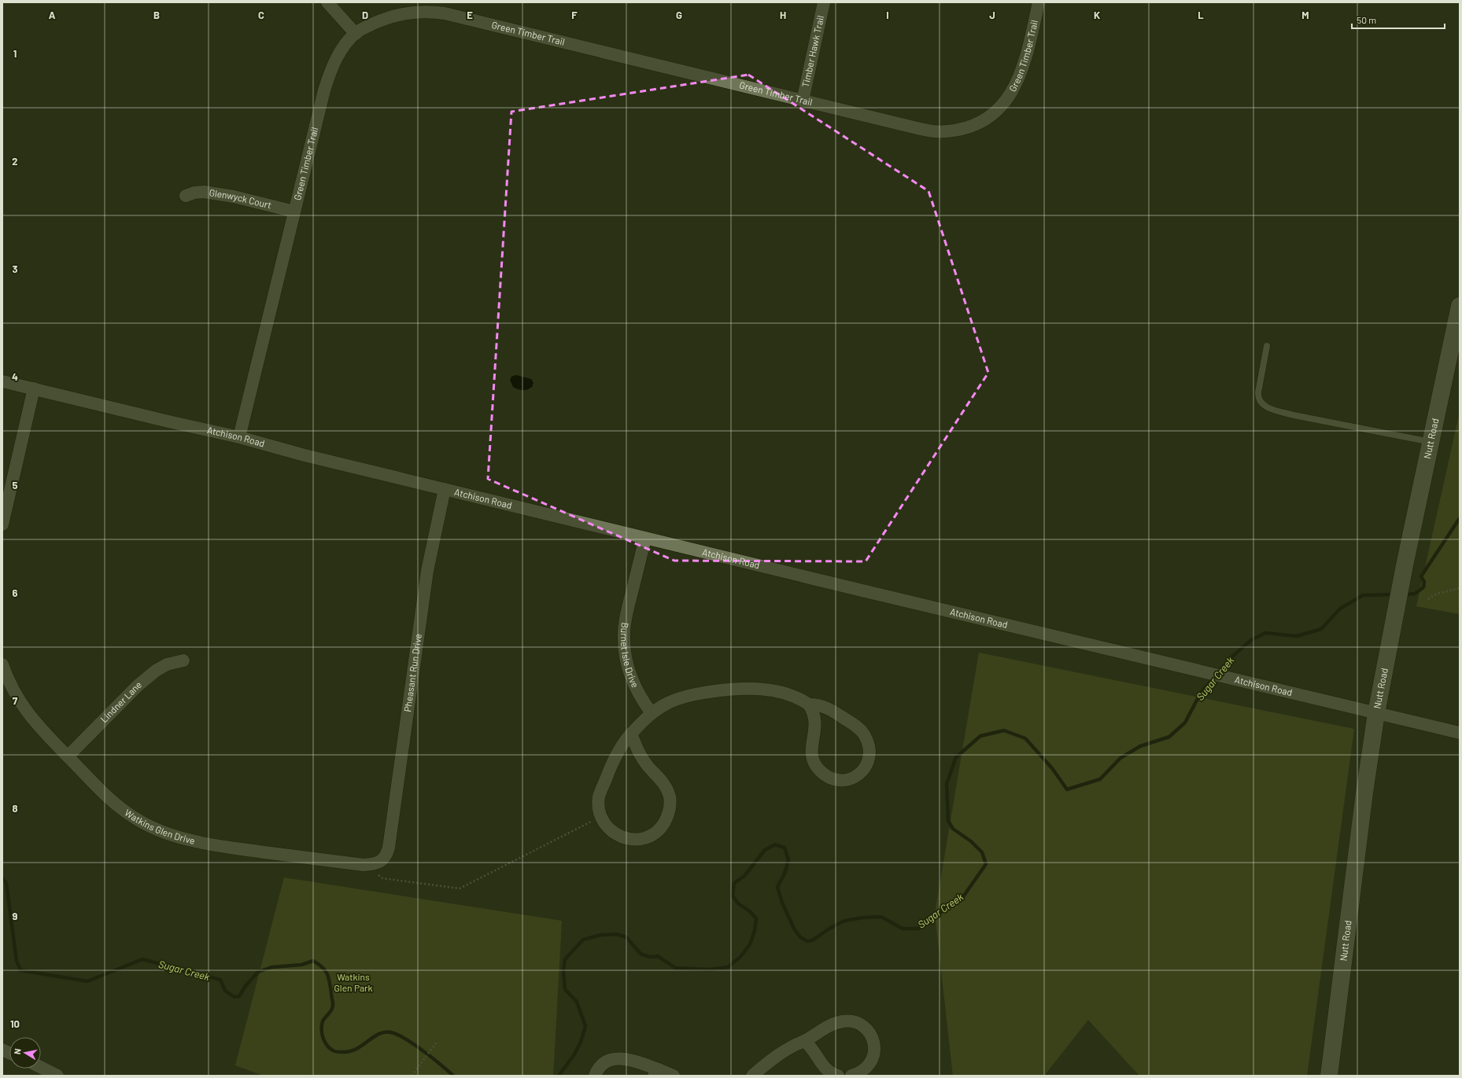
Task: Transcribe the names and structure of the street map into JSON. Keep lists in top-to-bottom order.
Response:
{
  "streets": {
    "street": [
      "Green Timber Trail",
      "Timber Hawk Trail",
      "Glenwyck Court",
      "Atchison Road",
      "Nutt Road",
      "Burnet Isle Drive",
      "Pheasant Run Drive",
      "Lindner Lane",
      "Watkins Glen Drive"
    ]
  },
  "crossings": [
    ["Green Timber Trail", "Timber Hawk Trail"],
    ["Green Timber Trail", "Glenwyck Court"],
    ["Green Timber Trail", "Atchison Road"],
    ["Atchison Road", "Nutt Road"],
    ["Atchison Road", "Burnet Isle Drive"],
    ["Atchison Road", "Pheasant Run Drive"],
    ["Pheasant Run Drive", "Watkins Glen Drive"],
    ["Lindner Lane", "Watkins Glen Drive"]
  ],
  "water": ["Sugar Creek"],
  "parks": ["Watkins Glen Park"],
  "scale_bar": "50 m",
  "north": "left",
  "grid": {
    "columns": [
      "A",
      "B",
      "C",
      "D",
      "E",
      "F",
      "G",
      "H",
      "I",
      "J",
      "K",
      "L",
      "M"
    ],
    "rows": [
      "1",
      "2",
      "3",
      "4",
      "5",
      "6",
      "7",
      "8",
      "9",
      "10"
    ]
  }
}
